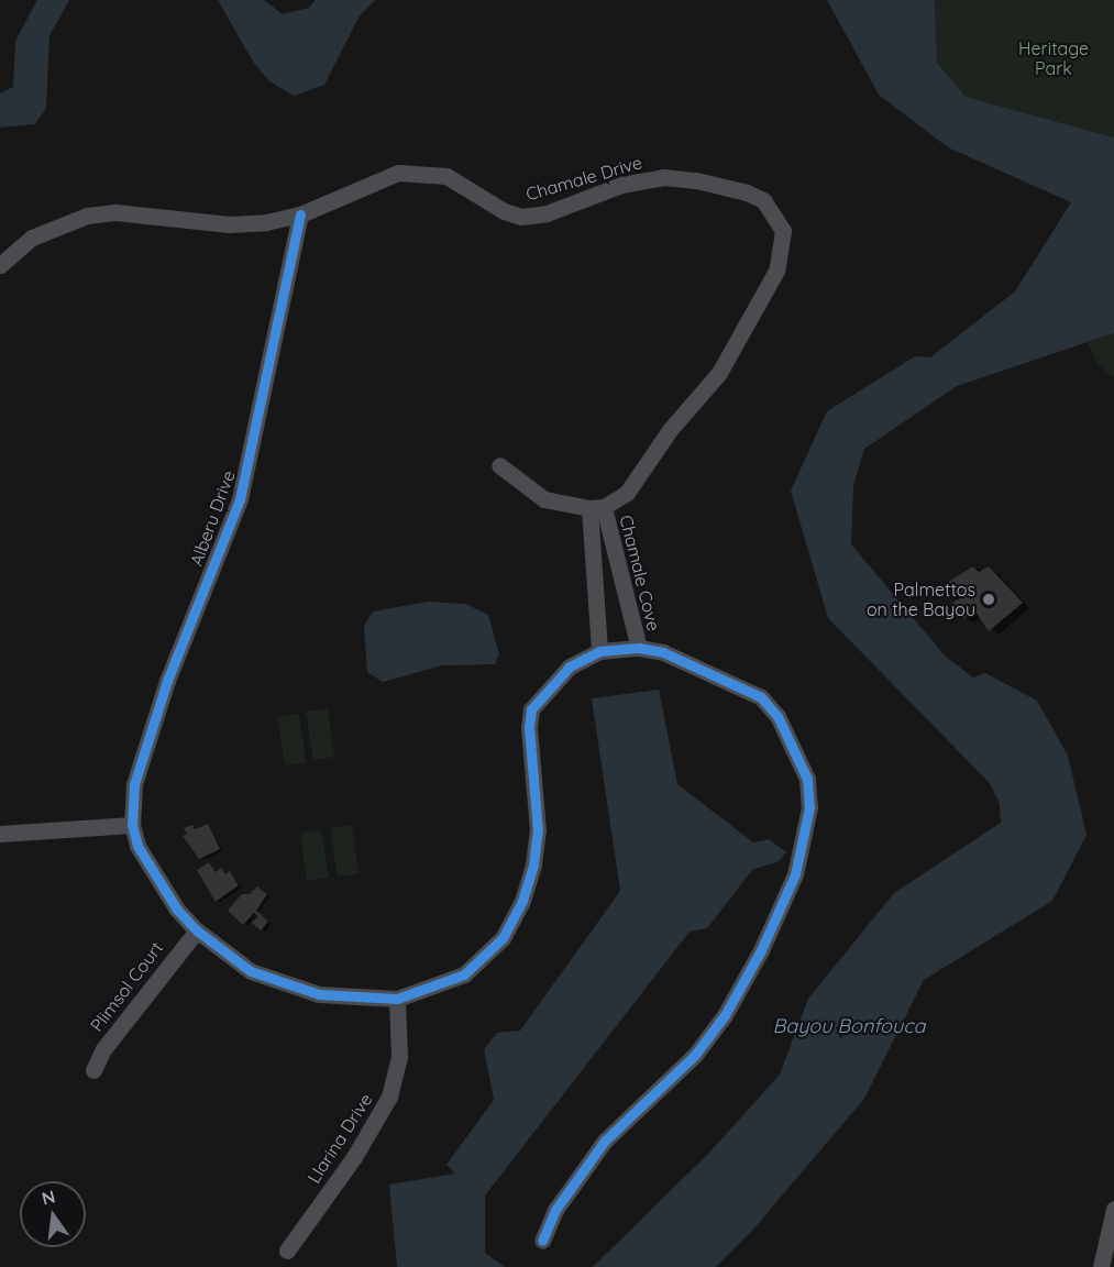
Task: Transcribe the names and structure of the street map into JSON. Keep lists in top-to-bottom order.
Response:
{
  "streets": {
    "street": [
      "Chamale Drive",
      "Alberu Drive",
      "Chamale Cove",
      "Plimsol Court",
      "Llarina Drive"
    ]
  },
  "crossings": [
    ["Chamale Drive", "Alberu Drive"],
    ["Chamale Drive", "Chamale Cove"]
  ],
  "water": ["Bayou Bonfouca"],
  "parks": ["Heritage Park"],
  "places": ["Palmettos on the Bayou"],
  "north": "top"
}
